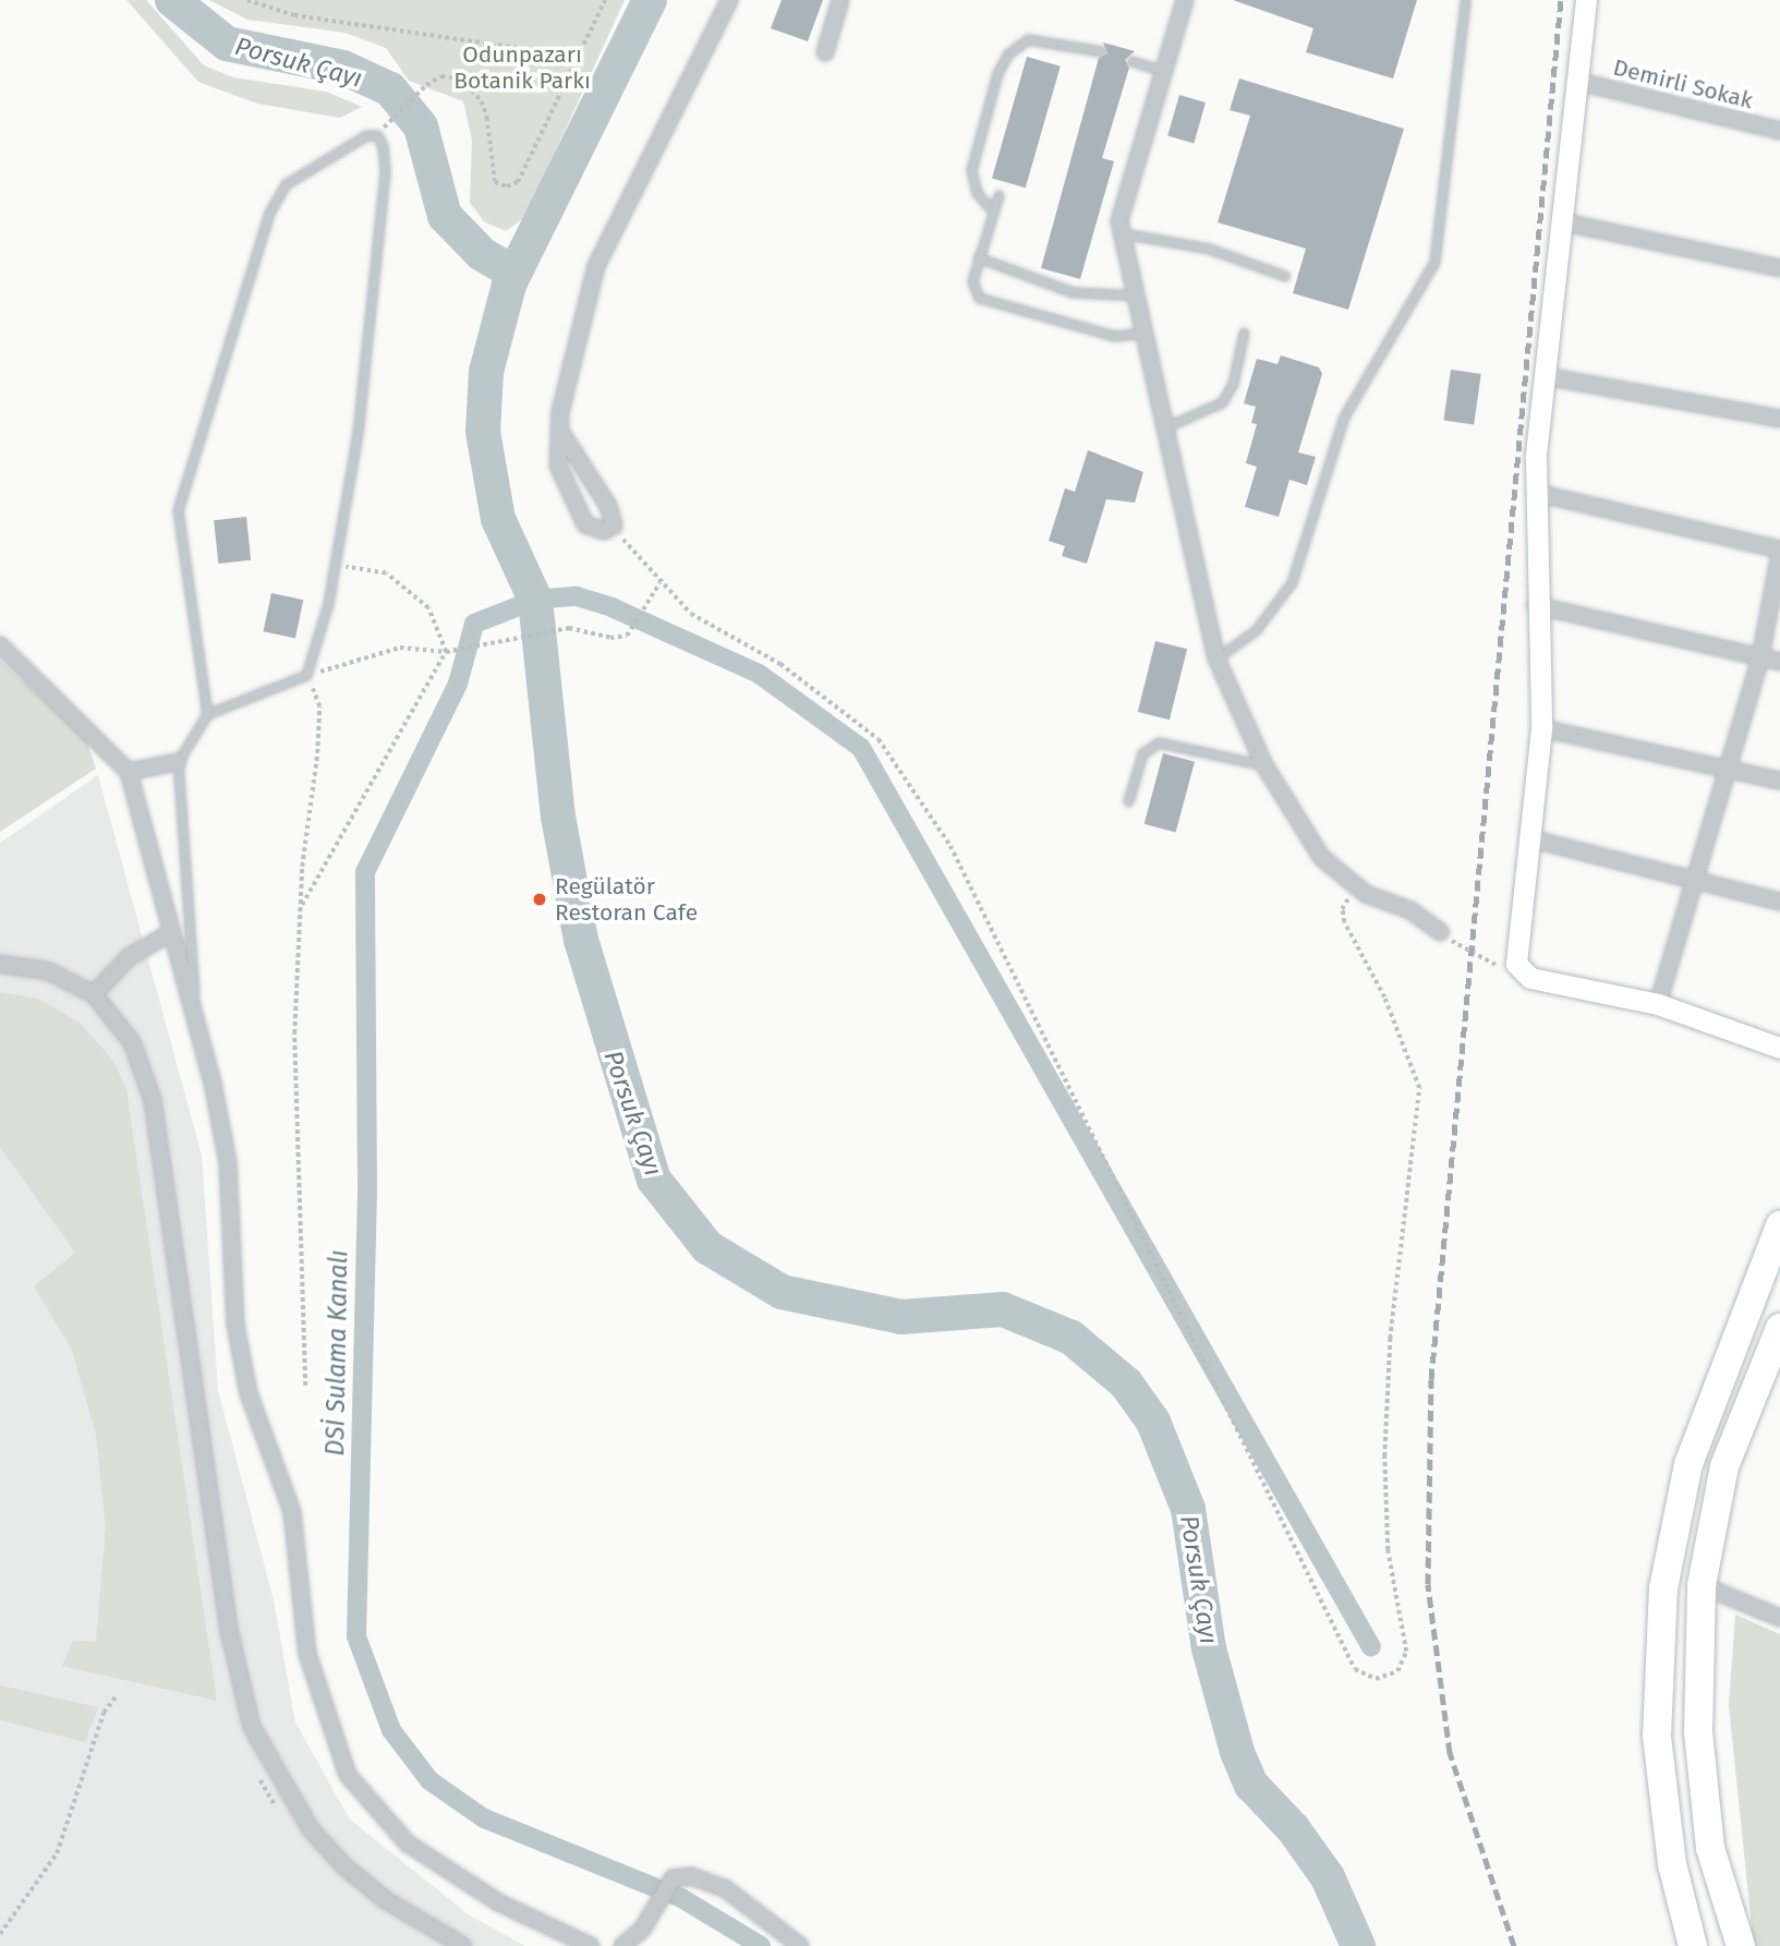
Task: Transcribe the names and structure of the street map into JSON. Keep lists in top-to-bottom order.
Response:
{
  "streets": {
    "street": ["Demirli Sokak"]
  },
  "water": ["Porsuk Çayı", "DSİ Sulama Kanalı"],
  "parks": ["Odunpazarı Botanik Parkı"],
  "places": ["Regülatör Restoran Cafe"]
}
